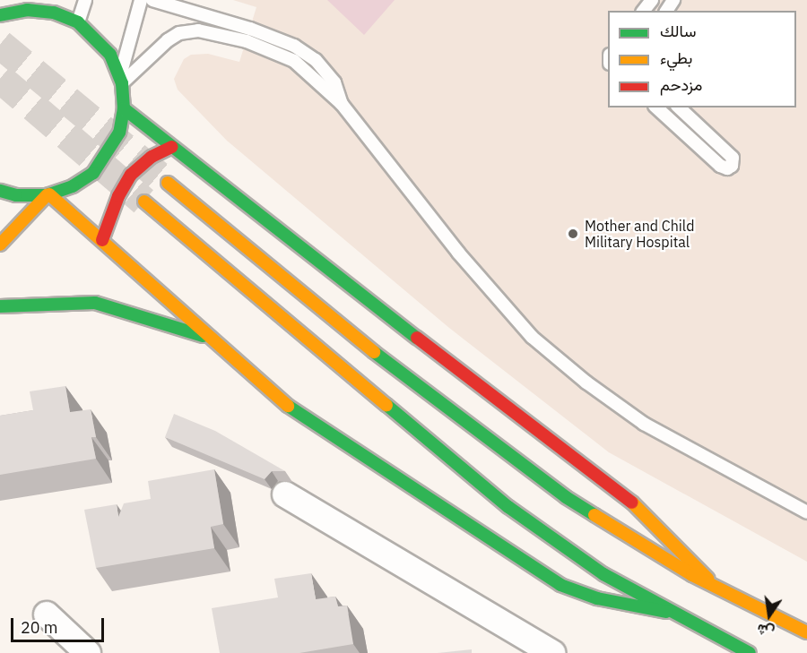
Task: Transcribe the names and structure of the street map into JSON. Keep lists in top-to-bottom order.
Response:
{
  "places": ["Mother and Child Military Hospital"],
  "legend": ["سالك", "بطيء", "مزدحم"],
  "scale_bar": "20 m",
  "north": "bottom"
}
